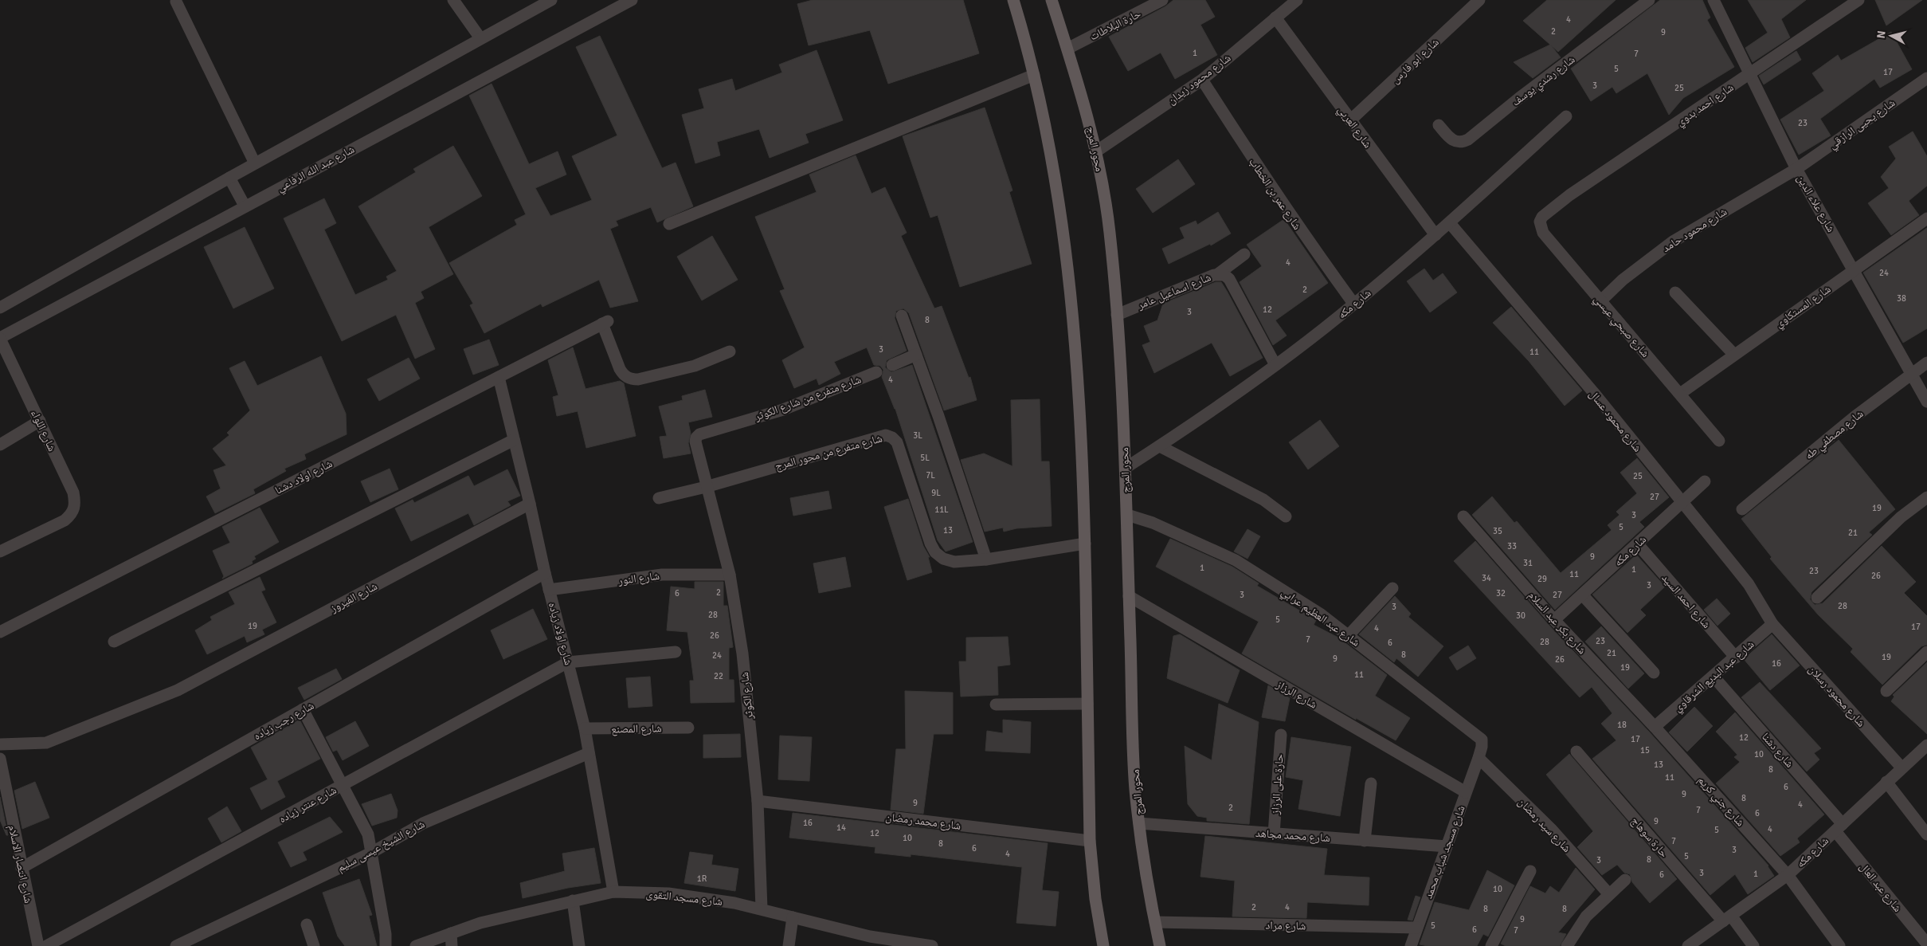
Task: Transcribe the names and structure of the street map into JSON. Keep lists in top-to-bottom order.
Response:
{
  "streets": {
    "main road": ["محور المرج"],
    "street": [
      "حارة البلاطات",
      "شارع ابو فارس",
      "شارع محمود زيدان",
      "شارع رشدي يوسف",
      "شارع احمد بدوي",
      "شارع يحيى الرازقي",
      "شارع العربي",
      "شارع عبد الله الرفاعي",
      "شارع عمر بن الخطاب",
      "شارع علاء الدين",
      "شارع محمود حامد",
      "شارع اسماعيل عامر",
      "شارع مكه",
      "شارع المستكاوي",
      "شارع صبحي عيسي",
      "شارع متفرع من شارع الكوثر",
      "شارع محمود عسال",
      "شارع اللواء",
      "شارع مصطفي طه",
      "شارع متفرع من محور المرج",
      "شارع اولاد دشنا",
      "شارع النور",
      "شارع الفيروز",
      "شارع احمد السيد",
      "شارع عبد العظيم عرابي",
      "شارع بكر عبد السلام",
      "شارع اولاد زياده",
      "شارع عبد البديع الشرقاوي",
      "شارع الرزاز",
      "شارع الكوثر",
      "شارع محمود رسلان",
      "شارع رجب زياده",
      "شارع المصنع",
      "شارع دشنا",
      "حارة على الرزاز",
      "شارع جني كريم",
      "شارع عنتر زياده",
      "شارع محمد رمضان",
      "شارع سيد رمضان",
      "شارع محمد مجاهد",
      "حارة سوهاج",
      "شارع الشيخ عيسى سليم",
      "شارع مسجد شباب محمد",
      "شارع انتصار الاسلام",
      "شارع عبد العال",
      "شارع مسجد التقوى",
      "شارع مراد"
    ]
  },
  "crossings": [
    ["حارة البلاطات", "محور المرج"],
    ["شارع ابو فارس", "شارع العربي"],
    ["شارع محمود زيدان", "شارع العربي"],
    ["شارع محمود زيدان", "محور المرج"],
    ["شارع محمود زيدان", "شارع عمر بن الخطاب"],
    ["شارع احمد بدوي", "شارع علاء الدين"],
    ["شارع احمد بدوي", "شارع صبحي عيسي"],
    ["شارع يحيى الرازقي", "شارع علاء الدين"],
    ["شارع يحيى الرازقي", "شارع محمود حامد"],
    ["شارع العربي", "شارع مكه"],
    ["محور المرج", "شارع اسماعيل عامر"],
    ["محور المرج", "شارع مكه"],
    ["محور المرج", "شارع عبد العظيم عرابي"],
    ["محور المرج", "شارع الرزاز"],
    ["محور المرج", "شارع محمد مجاهد"],
    ["محور المرج", "شارع مراد"],
    ["شارع عبد الله الرفاعي", "شارع اللواء"],
    ["شارع عمر بن الخطاب", "شارع مكه"],
    ["شارع علاء الدين", "شارع محمود حامد"],
    ["شارع علاء الدين", "شارع المستكاوي"],
    ["شارع علاء الدين", "شارع مصطفي طه"],
    ["شارع محمود حامد", "شارع صبحي عيسي"],
    ["شارع اسماعيل عامر", "شارع مكه"],
    ["شارع مكه", "شارع محمود عسال"],
    ["شارع مكه", "شارع احمد السيد"],
    ["شارع مكه", "شارع بكر عبد السلام"],
    ["شارع مكه", "شارع محمود رسلان"],
    ["شارع مكه", "شارع دشنا"],
    ["شارع مكه", "شارع جني كريم"],
    ["شارع مكه", "حارة سوهاج"],
    ["شارع مكه", "شارع عبد العال"],
    ["شارع المستكاوي", "شارع صبحي عيسي"],
    ["شارع متفرع من شارع الكوثر", "شارع متفرع من محور المرج"],
    ["شارع متفرع من شارع الكوثر", "شارع الكوثر"],
    ["شارع محمود عسال", "شارع عبد البديع الشرقاوي"],
    ["شارع محمود عسال", "شارع محمود رسلان"],
    ["شارع متفرع من محور المرج", "شارع الكوثر"],
    ["شارع اولاد دشنا", "شارع اولاد زياده"],
    ["شارع النور", "شارع اولاد زياده"],
    ["شارع النور", "شارع الكوثر"],
    ["شارع الفيروز", "شارع اولاد زياده"],
    ["شارع احمد السيد", "شارع عبد البديع الشرقاوي"],
    ["شارع عبد العظيم عرابي", "شارع سيد رمضان"],
    ["شارع عبد العظيم عرابي", "شارع مسجد شباب محمد"],
    ["شارع بكر عبد السلام", "شارع عبد البديع الشرقاوي"],
    ["شارع بكر عبد السلام", "شارع جني كريم"],
    ["شارع اولاد زياده", "شارع رجب زياده"],
    ["شارع اولاد زياده", "شارع المصنع"],
    ["شارع اولاد زياده", "شارع عنتر زياده"],
    ["شارع اولاد زياده", "شارع الشيخ عيسى سليم"],
    ["شارع اولاد زياده", "شارع مسجد التقوى"],
    ["شارع عبد البديع الشرقاوي", "شارع محمود رسلان"],
    ["شارع عبد البديع الشرقاوي", "شارع دشنا"],
    ["شارع عبد البديع الشرقاوي", "شارع جني كريم"],
    ["شارع الرزاز", "شارع مسجد شباب محمد"],
    ["شارع الكوثر", "شارع محمد رمضان"],
    ["شارع الكوثر", "شارع مسجد التقوى"],
    ["شارع رجب زياده", "شارع انتصار الاسلام"],
    ["شارع دشنا", "شارع عبد العال"],
    ["حارة على الرزاز", "شارع محمد مجاهد"],
    ["شارع سيد رمضان", "شارع مسجد شباب محمد"],
    ["شارع محمد مجاهد", "شارع مسجد شباب محمد"],
    ["شارع مسجد شباب محمد", "شارع مراد"]
  ],
  "house_numbers": [
    "4",
    "2",
    "9",
    "1",
    "7",
    "5",
    "17",
    "3",
    "25",
    "23",
    "4",
    "24",
    "2",
    "38",
    "12",
    "3",
    "8",
    "3",
    "11",
    "4",
    "3L",
    "5L",
    "7L",
    "25",
    "9L",
    "27",
    "19",
    "11L",
    "3",
    "5",
    "13",
    "35",
    "21",
    "33",
    "9",
    "31",
    "1",
    "1",
    "23",
    "11",
    "26",
    "34",
    "29",
    "3",
    "2",
    "6",
    "32",
    "3",
    "27",
    "28",
    "3",
    "28",
    "30",
    "5",
    "19",
    "17",
    "4",
    "26",
    "7",
    "23",
    "28",
    "6",
    "21",
    "8",
    "24",
    "19",
    "9",
    "26",
    "16",
    "19",
    "11",
    "22",
    "18",
    "12",
    "17",
    "15",
    "10",
    "13",
    "8",
    "11",
    "6",
    "9",
    "8",
    "9",
    "4",
    "2",
    "7",
    "6",
    "9",
    "16",
    "14",
    "4",
    "5",
    "12",
    "10",
    "7",
    "8",
    "6",
    "3",
    "4",
    "5",
    "8",
    "3",
    "3",
    "1",
    "6",
    "1R",
    "10",
    "2",
    "4",
    "8",
    "8",
    "9",
    "5",
    "6",
    "7"
  ],
  "north": "left"
}
